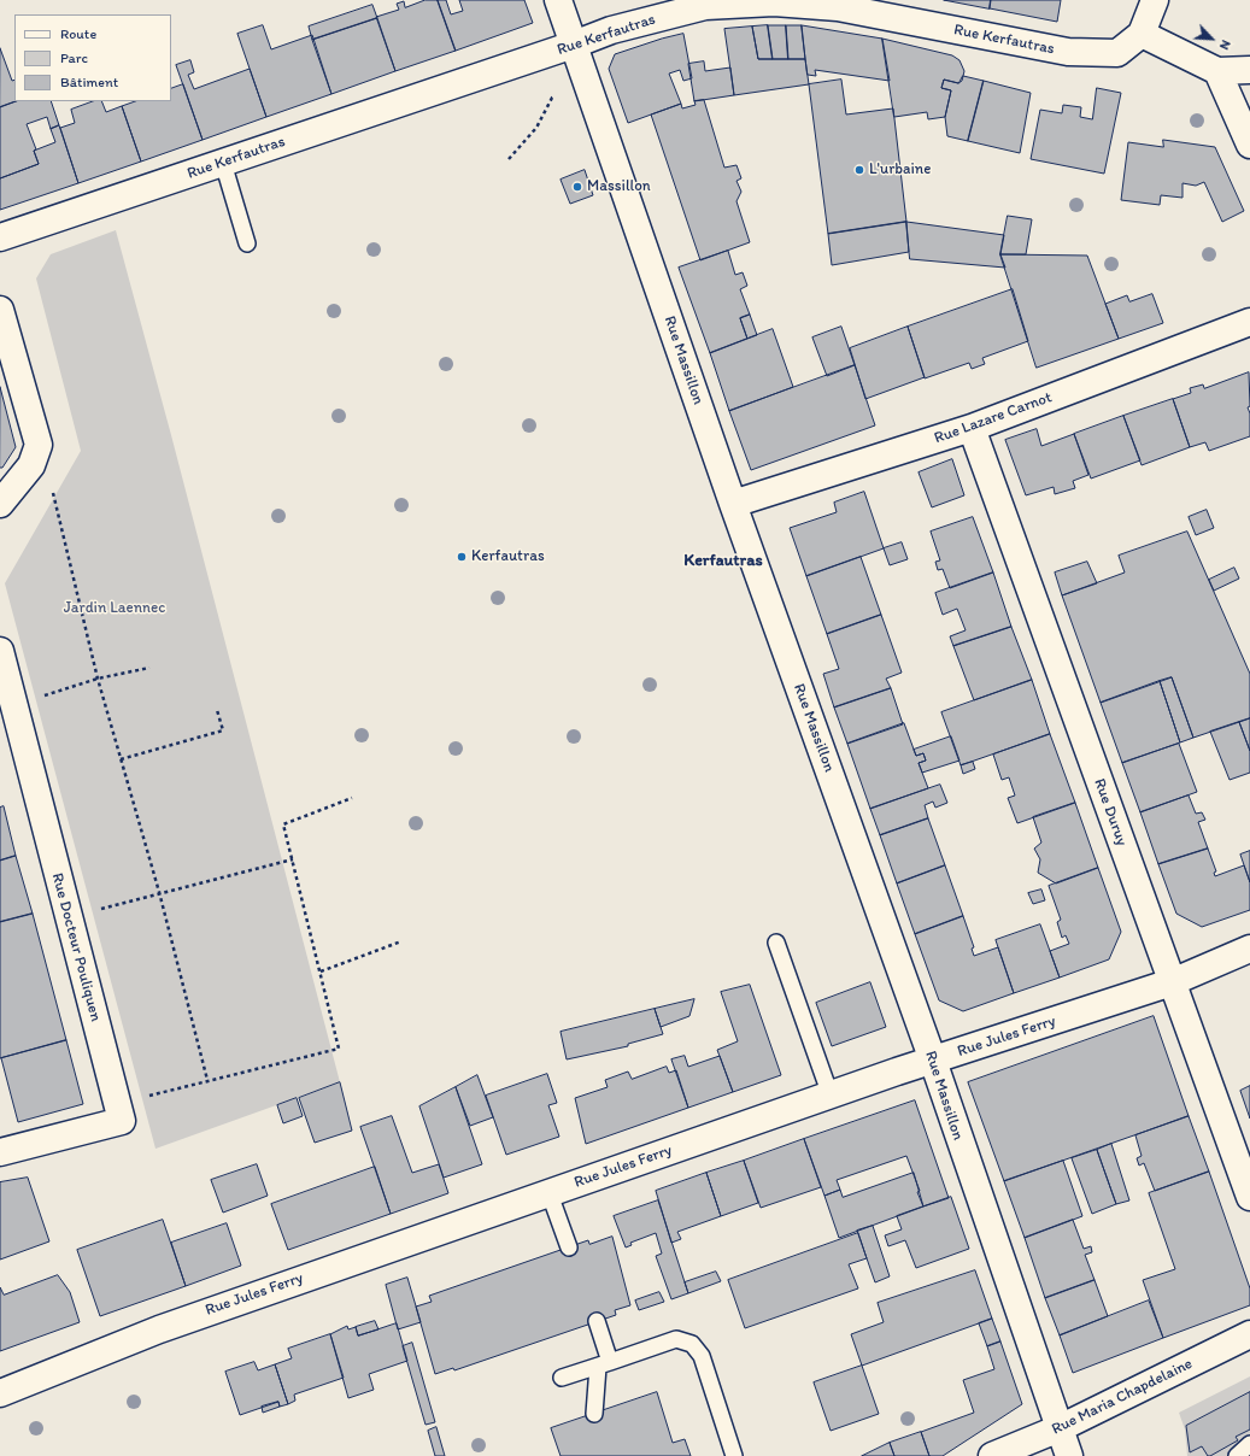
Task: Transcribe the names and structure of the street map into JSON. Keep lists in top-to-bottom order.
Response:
{
  "streets": {
    "street": [
      "Rue Kerfautras",
      "Rue Massillon",
      "Rue Lazare Carnot",
      "Rue Duruy",
      "Rue Docteur Pouliquen",
      "Rue Jules Ferry",
      "Rue Maria Chapdelaine"
    ]
  },
  "crossings": [
    ["Rue Kerfautras", "Rue Massillon"],
    ["Rue Massillon", "Rue Lazare Carnot"],
    ["Rue Massillon", "Rue Jules Ferry"],
    ["Rue Massillon", "Rue Maria Chapdelaine"],
    ["Rue Lazare Carnot", "Rue Duruy"],
    ["Rue Duruy", "Rue Jules Ferry"]
  ],
  "districts": ["Kerfautras"],
  "parks": ["Jardin Laennec"],
  "places": ["L'urbaine", "Massillon", "Kerfautras"],
  "legend": ["Route", "Parc", "Bâtiment"],
  "north": "bottom right"
}
